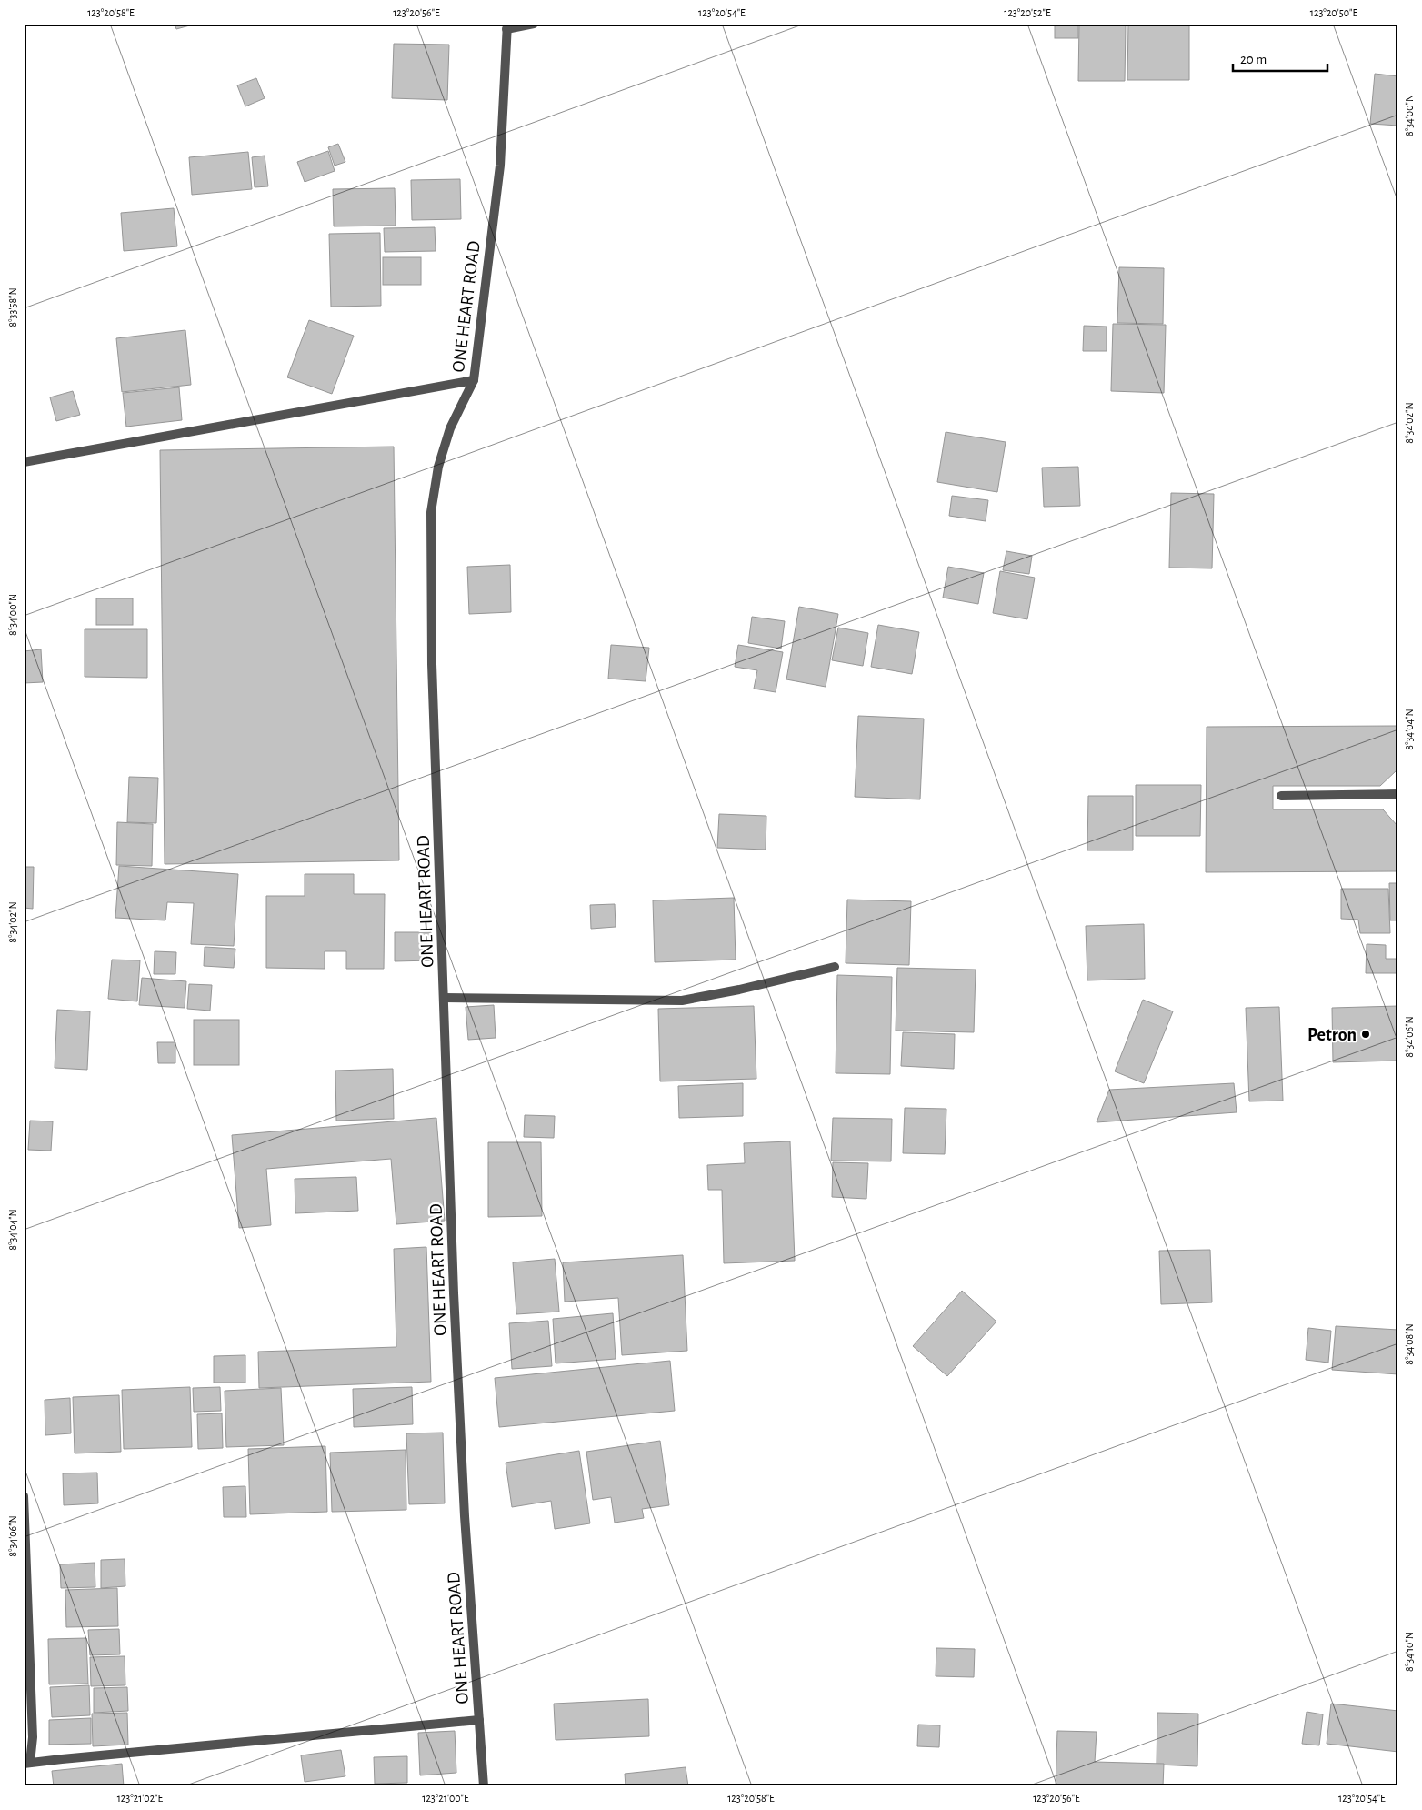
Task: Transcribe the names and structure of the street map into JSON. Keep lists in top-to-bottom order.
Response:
{
  "streets": {
    "street": ["ONE HEART ROAD"]
  },
  "places": ["Petron"],
  "scale_bar": "20 m",
  "coordinates": [
    "123°20'58\"E",
    "123°20'56\"E",
    "123°20'54\"E",
    "123°20'52\"E",
    "123°20'50\"E",
    "8°34'00\"N",
    "8°33'58\"N",
    "8°34'02\"N",
    "8°34'04\"N",
    "8°34'06\"N",
    "8°34'08\"N",
    "8°34'10\"N",
    "123°21'02\"E",
    "123°21'00\"E"
  ]
}
